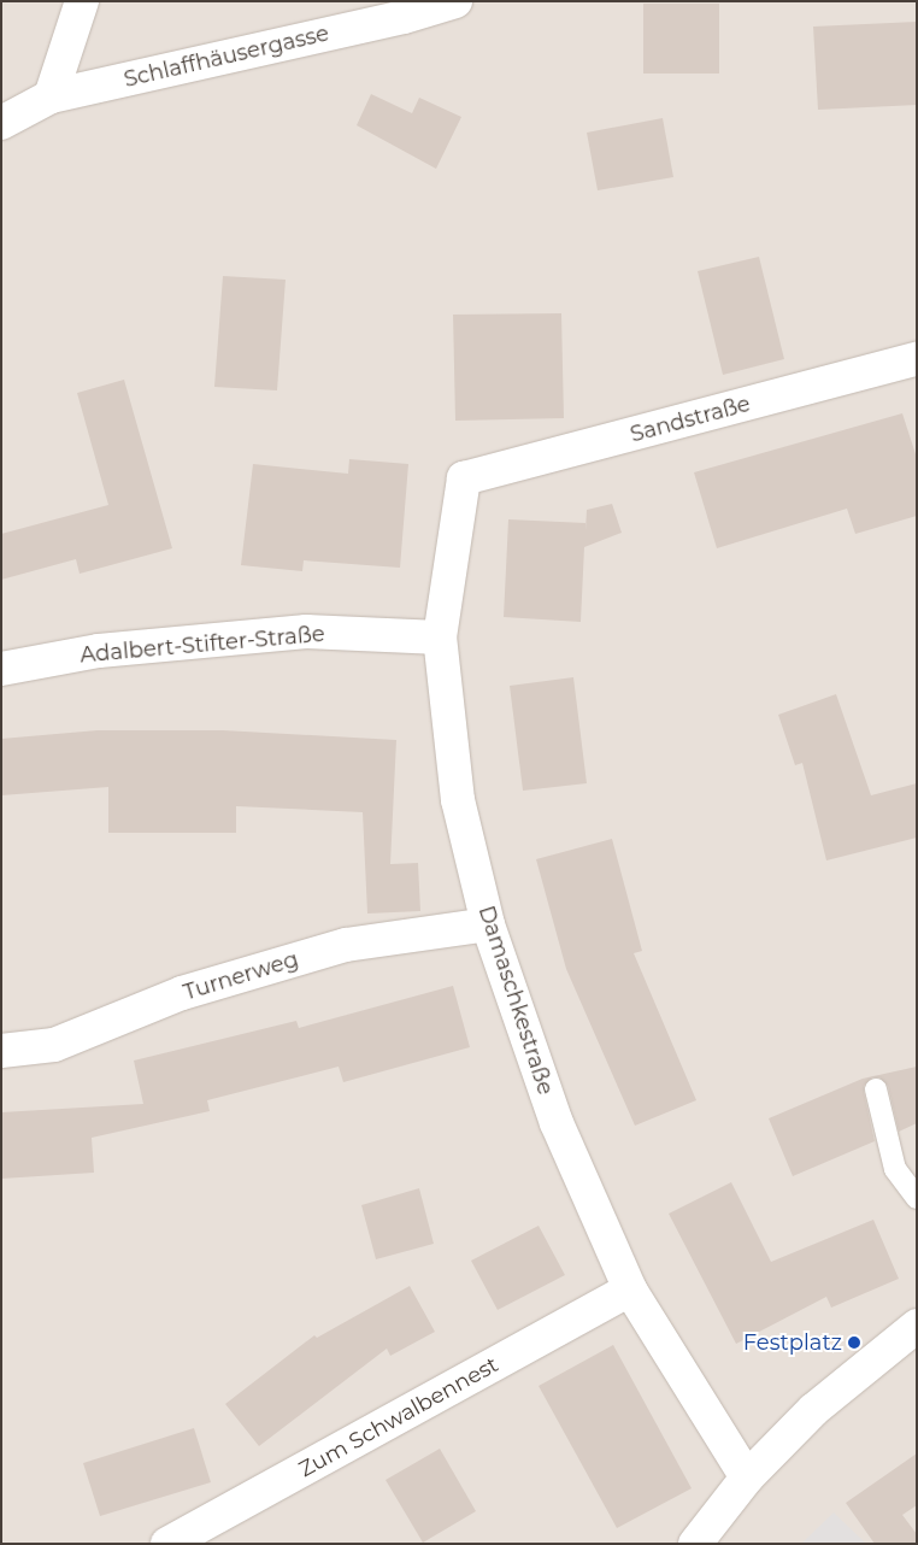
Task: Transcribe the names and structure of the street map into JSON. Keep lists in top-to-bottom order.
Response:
{
  "streets": {
    "street": [
      "Schlaffhäusergasse",
      "Sandstraße",
      "Adalbert-Stifter-Straße",
      "Turnerweg",
      "Damaschkestraße",
      "Zum Schwalbennest"
    ]
  },
  "crossings": [
    ["Sandstraße", "Damaschkestraße"],
    ["Adalbert-Stifter-Straße", "Damaschkestraße"],
    ["Turnerweg", "Damaschkestraße"],
    ["Damaschkestraße", "Zum Schwalbennest"]
  ],
  "places": ["Festplatz"]
}
